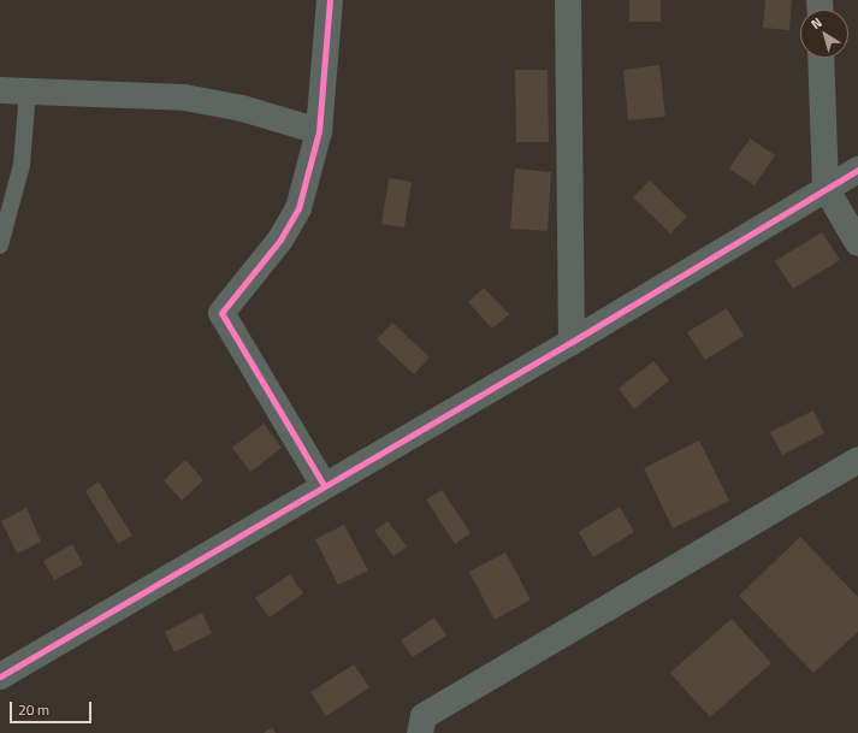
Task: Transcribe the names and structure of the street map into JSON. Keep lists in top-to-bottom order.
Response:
{
  "scale_bar": "20 m",
  "north": "top left"
}
